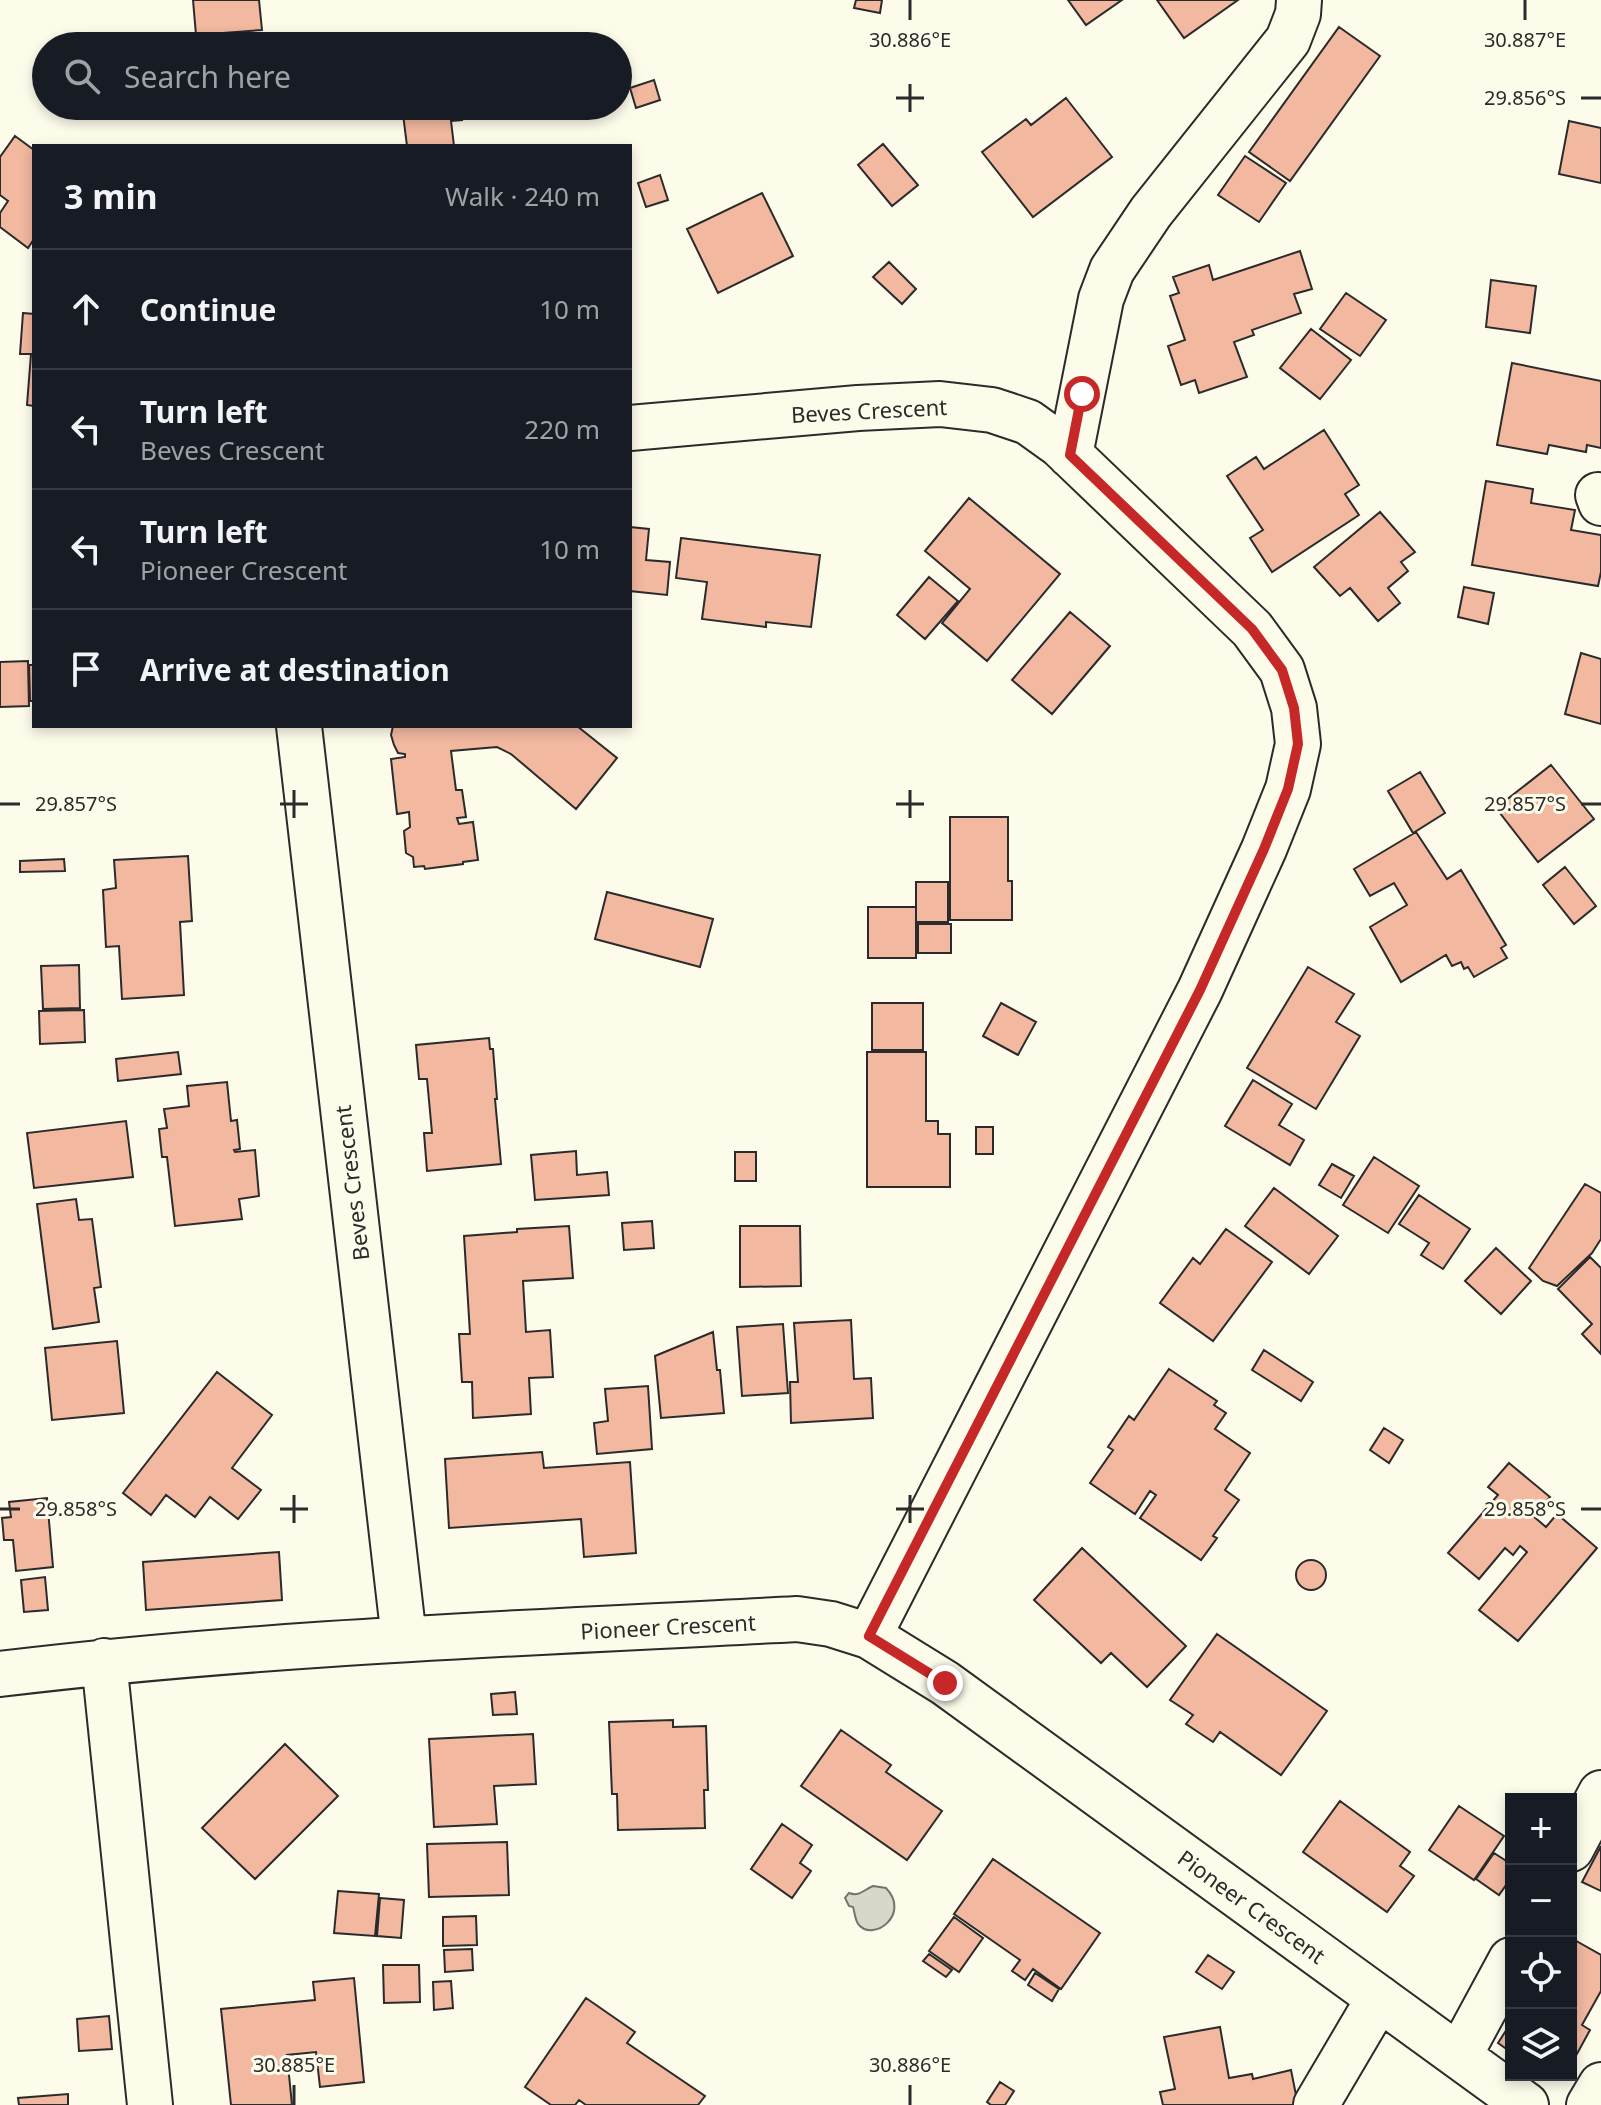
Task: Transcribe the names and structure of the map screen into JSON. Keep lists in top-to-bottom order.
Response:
{
  "streets": {
    "street": ["Beves Crescent", "Pioneer Crescent"]
  },
  "crossings": [
    ["Beves Crescent", "Pioneer Crescent"]
  ],
  "page": {
    "search": "Search here",
    "heading": ["3 min", "Walk · 240 m"],
    "list": [
      ["Continue", "10 m"],
      ["Turn left", "Beves Crescent", "220 m"],
      ["Turn left", "Pioneer Crescent", "10 m"],
      "Arrive at destination"
    ],
    "map_buttons": ["+", "−"]
  },
  "coordinates": [
    "30.886°E",
    "30.887°E",
    "29.856°S",
    "29.857°S",
    "29.858°S",
    "30.885°E"
  ]
}
